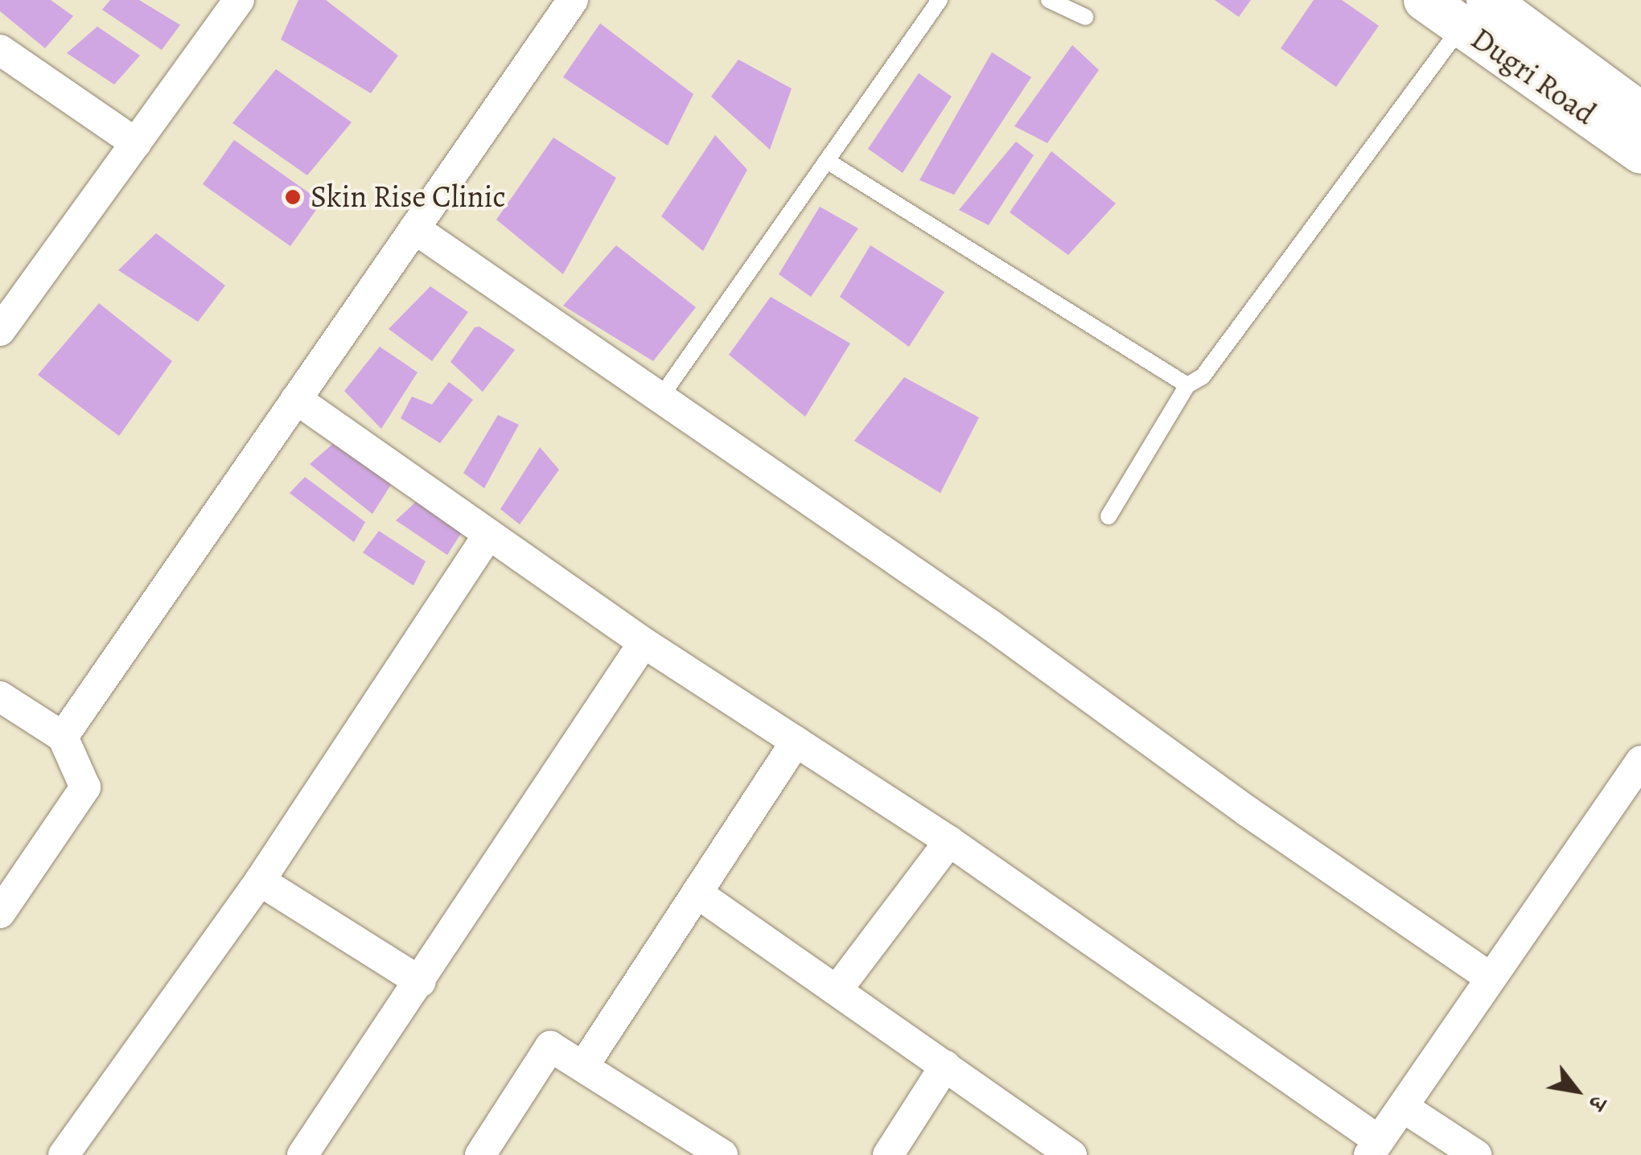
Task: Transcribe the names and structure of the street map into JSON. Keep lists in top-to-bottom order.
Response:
{
  "streets": {
    "street": ["Dugri Road"]
  },
  "places": ["Skin Rise Clinic"],
  "north": "bottom right"
}
